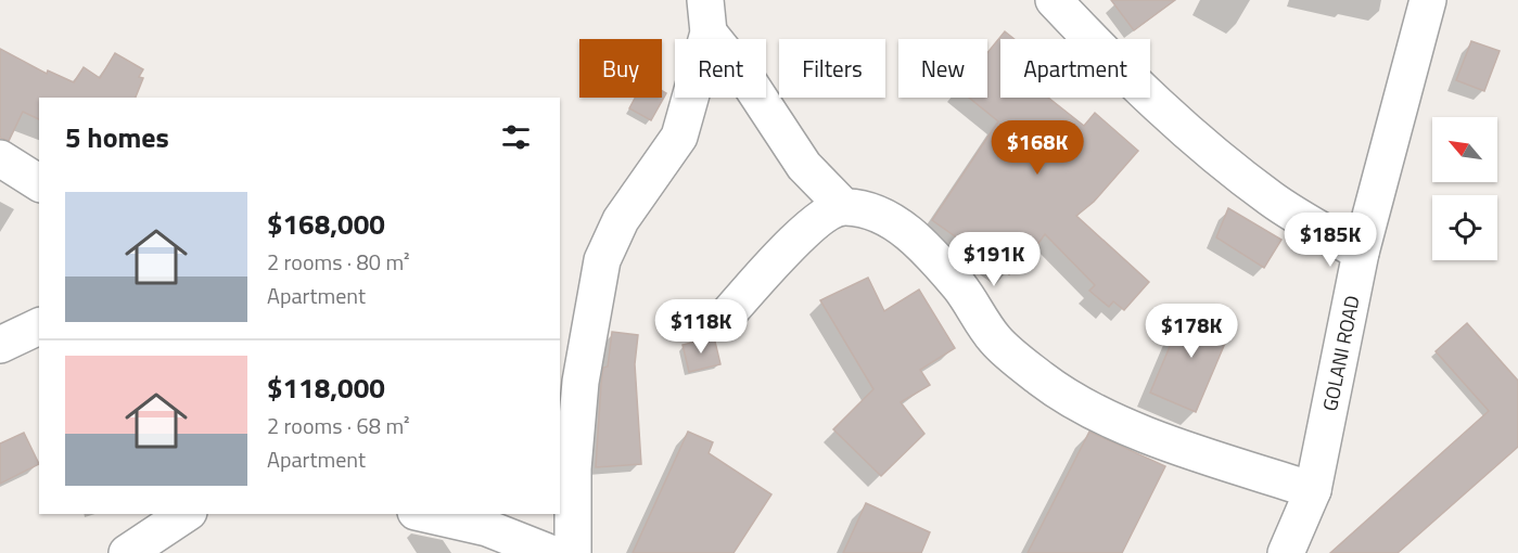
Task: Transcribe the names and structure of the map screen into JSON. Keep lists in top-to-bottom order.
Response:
{
  "streets": {
    "street": ["GOLANI ROAD"]
  },
  "north": "top left",
  "page": {
    "chip": [
      "Buy",
      "Rent",
      "Filters",
      "New",
      "Apartment"
    ],
    "heading": "5 homes",
    "price": [
      "$168K",
      "$185K",
      "$191K",
      "$118K",
      "$178K"
    ],
    "list": [
      {
        "name": "$168,000",
        "note": "2 rooms · 80 m² · Apartment"
      },
      {
        "name": "$118,000",
        "note": "2 rooms · 68 m² · Apartment"
      }
    ]
  }
}
